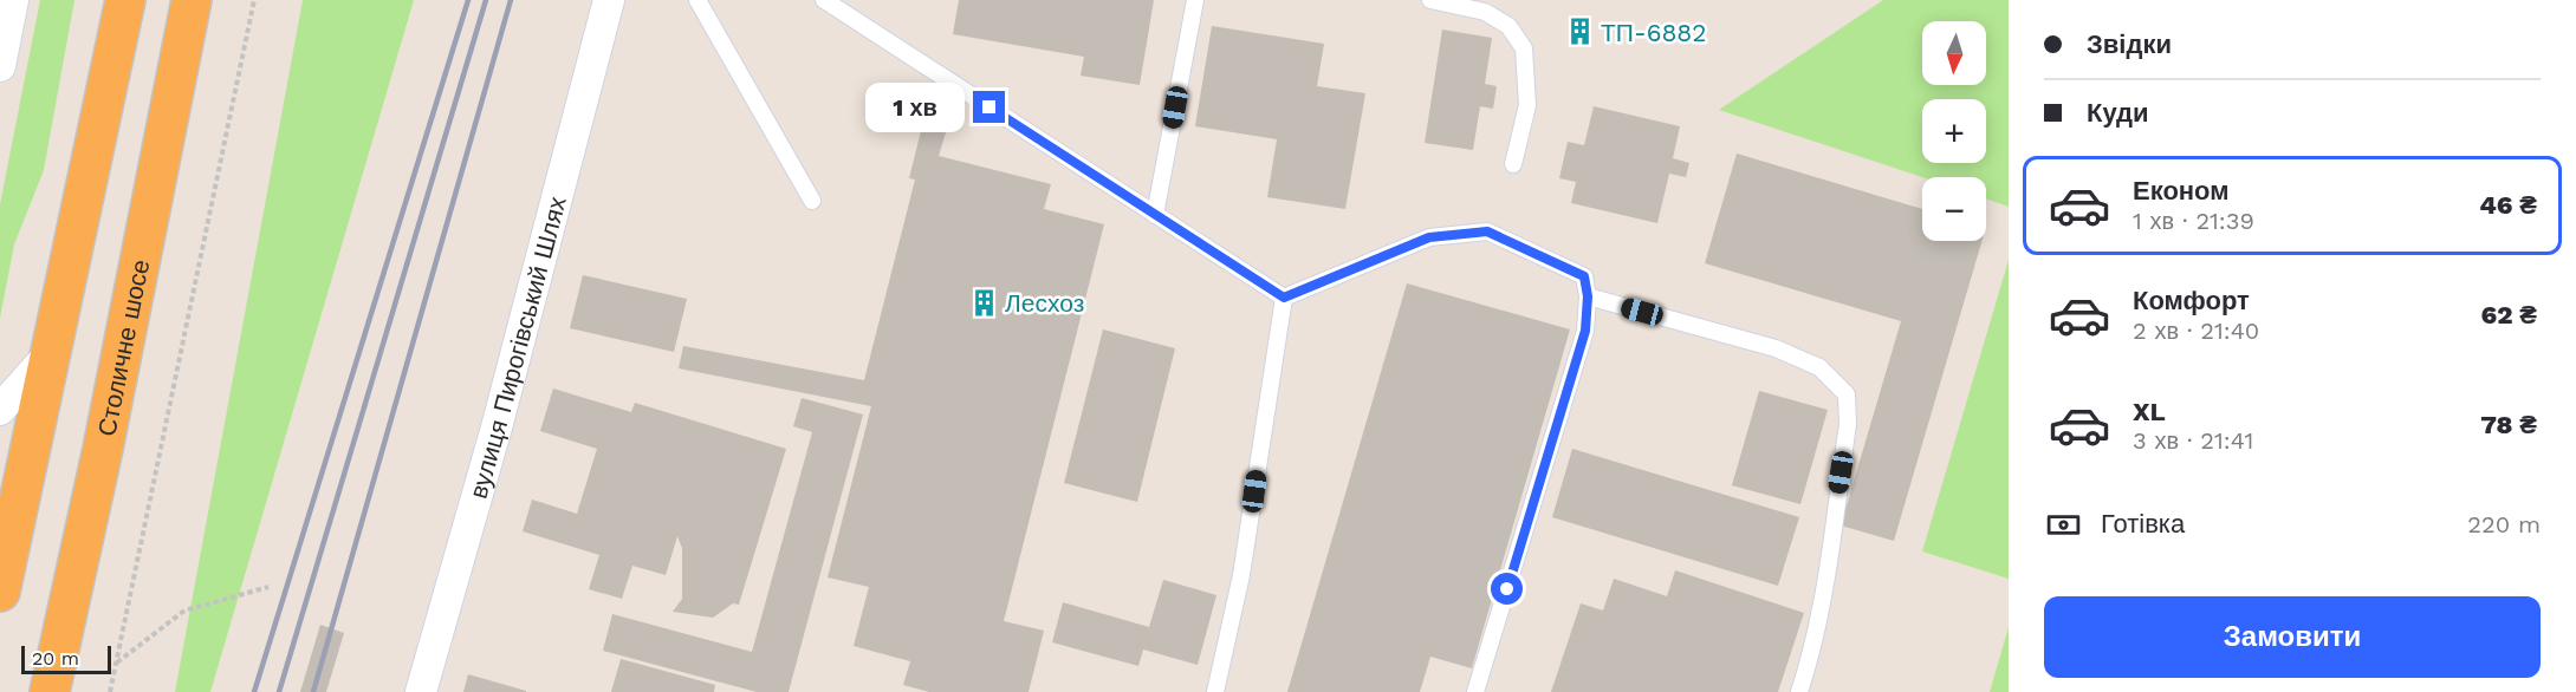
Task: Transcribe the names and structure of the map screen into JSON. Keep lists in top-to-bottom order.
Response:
{
  "streets": {
    "highway": ["Столичне шосе"],
    "street": ["вулиця Пирогівський Шлях"]
  },
  "places": {
    "building": ["ТП-6882", "Лесхоз"]
  },
  "scale_bar": "20 m",
  "north": "bottom",
  "page": {
    "banner": ["Звідки", "Куди"],
    "map_buttons": ["+", "−"],
    "bubble": "1 хв",
    "list": [
      {
        "name": "Економ",
        "note": "1 хв · 21:39",
        "value": "46 ₴"
      },
      {
        "name": "Комфорт",
        "note": "2 хв · 21:40",
        "value": "62 ₴"
      },
      {
        "name": "XL",
        "note": "3 хв · 21:41",
        "value": "78 ₴"
      }
    ],
    "pay": ["Готівка", "220 m"],
    "buttons": "Замовити",
    "scale": "20 m"
  }
}
